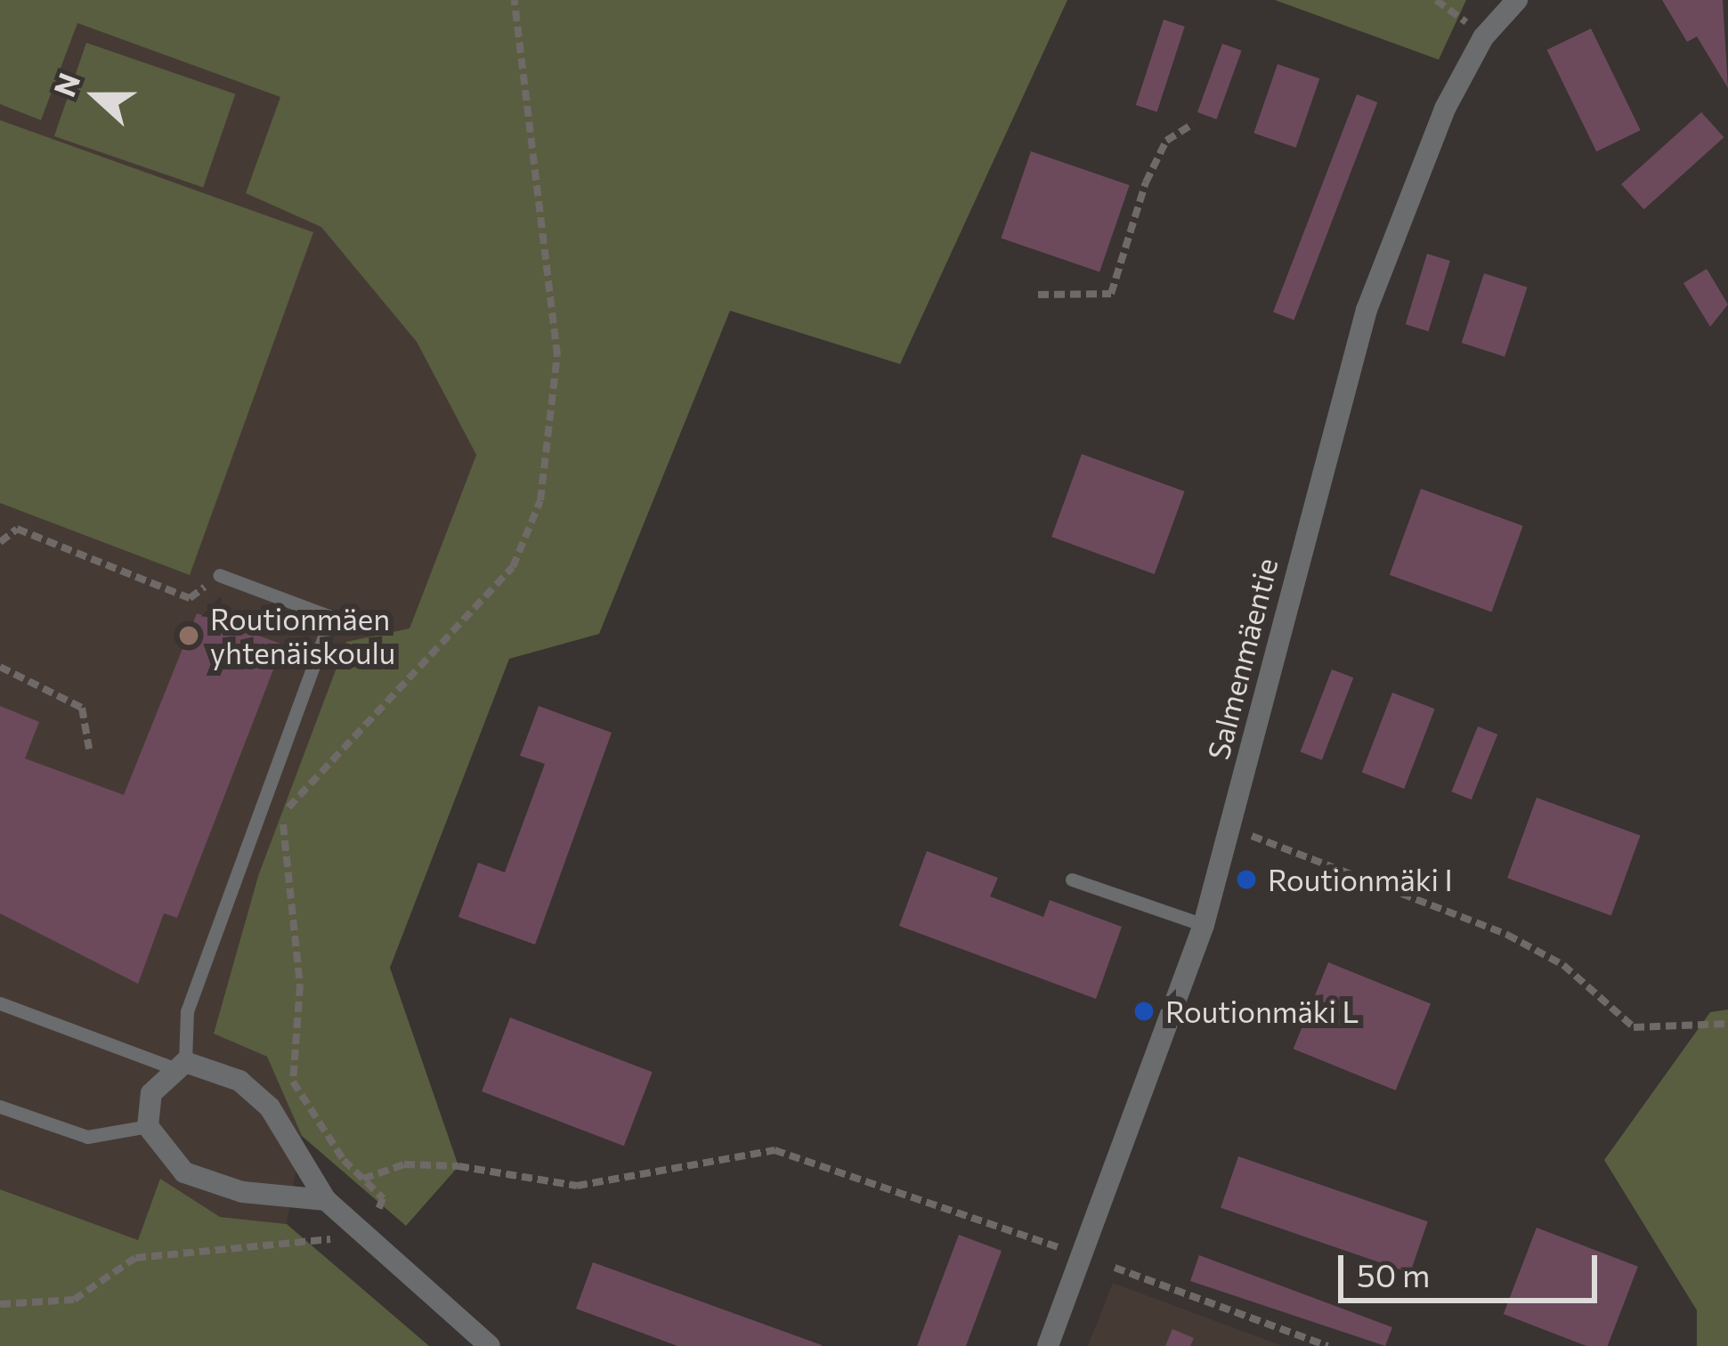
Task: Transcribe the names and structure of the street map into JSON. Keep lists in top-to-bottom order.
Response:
{
  "streets": {
    "street": ["Salmenmäentie"]
  },
  "places": ["Routionmäen yhtenäiskoulu", "Routionmäki I", "Routionmäki L"],
  "scale_bar": "50 m",
  "north": "left"
}
